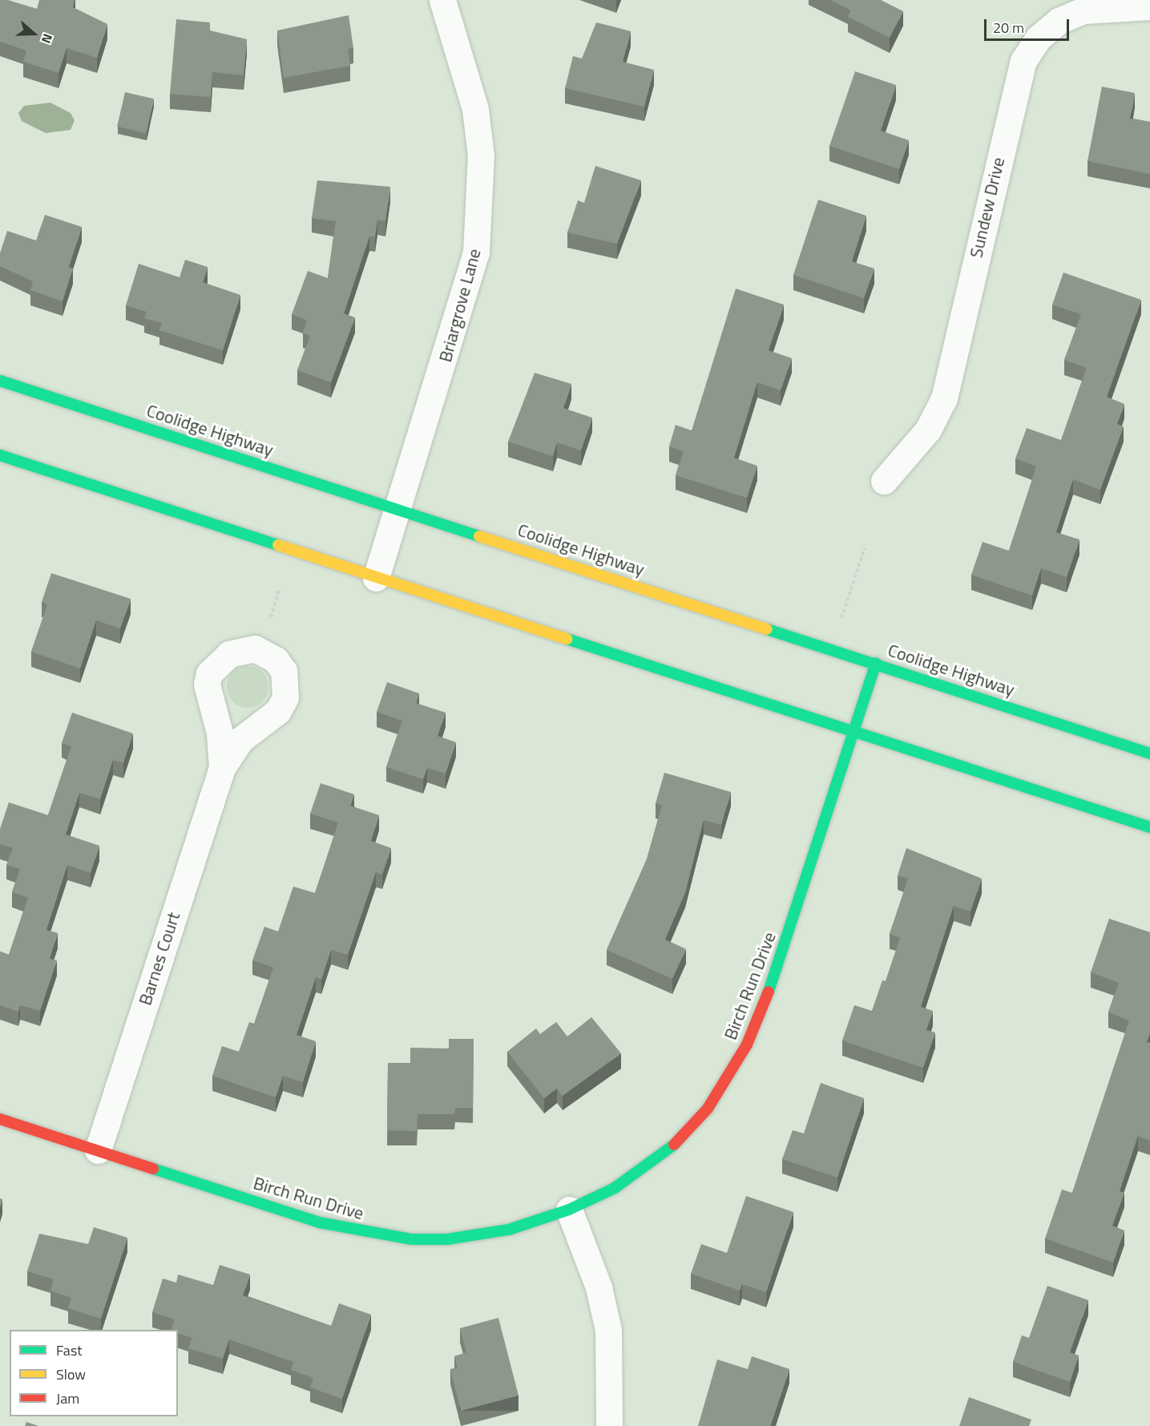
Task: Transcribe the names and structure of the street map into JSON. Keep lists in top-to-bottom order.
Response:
{
  "streets": {
    "main road": ["Coolidge Highway", "Birch Run Drive"],
    "street": ["Sundew Drive", "Briargrove Lane", "Barnes Court"]
  },
  "crossings": [
    ["Briargrove Lane", "Coolidge Highway"],
    ["Coolidge Highway", "Birch Run Drive"],
    ["Barnes Court", "Birch Run Drive"]
  ],
  "legend": ["Fast", "Slow", "Jam"],
  "scale_bar": "20 m",
  "north": "right"
}
